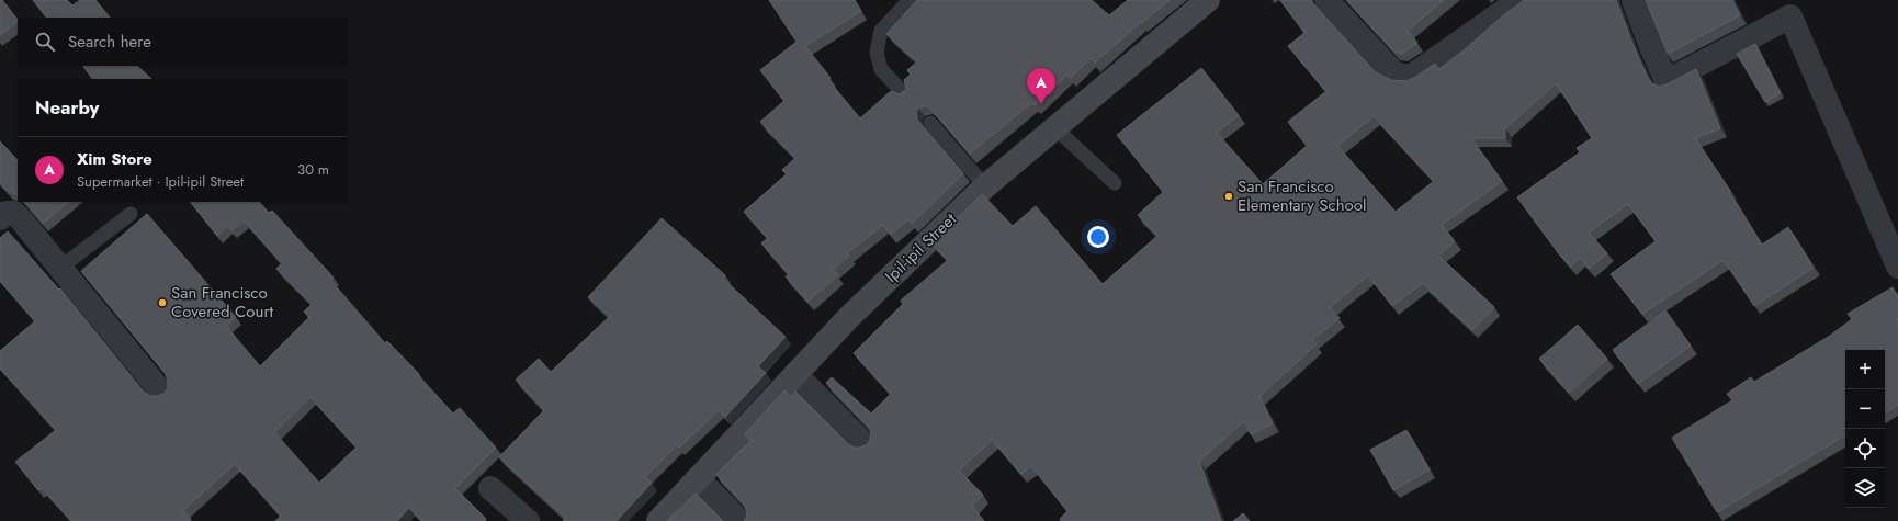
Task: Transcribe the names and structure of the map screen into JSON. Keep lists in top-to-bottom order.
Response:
{
  "streets": {
    "street": ["Ipil-ipil Street"]
  },
  "places": ["San Francisco Elementary School", "San Francisco Covered Court"],
  "page": {
    "search": "Search here",
    "pins": "A",
    "heading": "Nearby",
    "list": [
      {
        "mark": "A",
        "name": "Xim Store",
        "note": "Supermarket · Ipil-ipil Street",
        "value": "30 m"
      }
    ],
    "map_buttons": ["+", "−"]
  }
}
